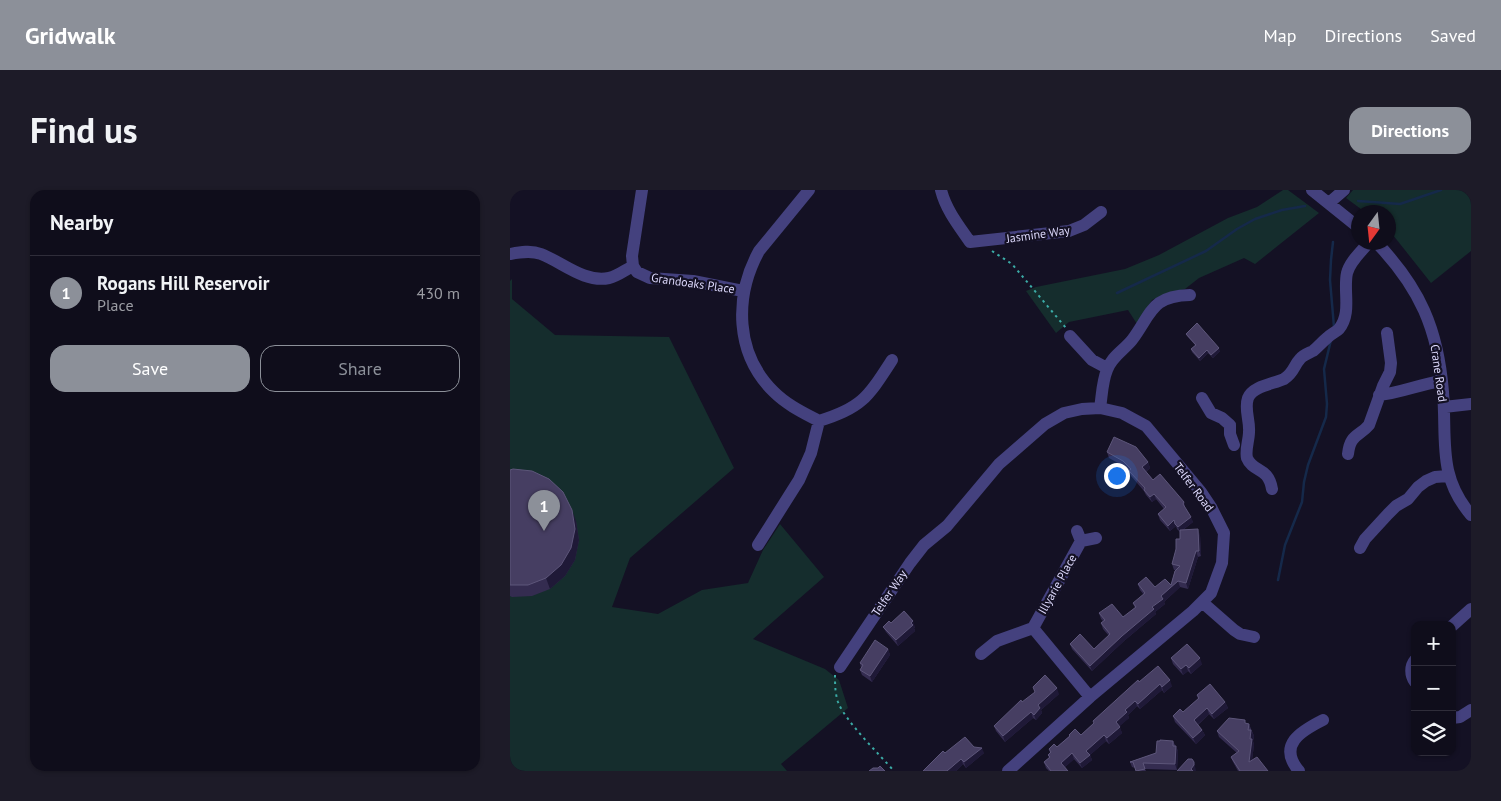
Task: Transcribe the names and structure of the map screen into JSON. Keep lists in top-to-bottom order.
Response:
{
  "streets": {
    "street": [
      "Jasmine Way",
      "Grandoaks Place",
      "Crane Road",
      "Telfer Road",
      "Illyarie Place",
      "Telfer Way"
    ]
  },
  "crossings": [
    ["Telfer Road", "Illyarie Place"],
    ["Telfer Road", "Telfer Way"]
  ],
  "north": "bottom",
  "page": {
    "header": "Gridwalk",
    "nav": ["Map", "Directions", "Saved"],
    "title": "Find us",
    "buttons": [
      "Directions",
      ["Save", "Share"]
    ],
    "heading": "Nearby",
    "list": [
      {
        "mark": "1",
        "name": "Rogans Hill Reservoir",
        "note": "Place",
        "value": "430 m"
      }
    ],
    "pins": "1",
    "map_buttons": ["+", "−"]
  }
}
